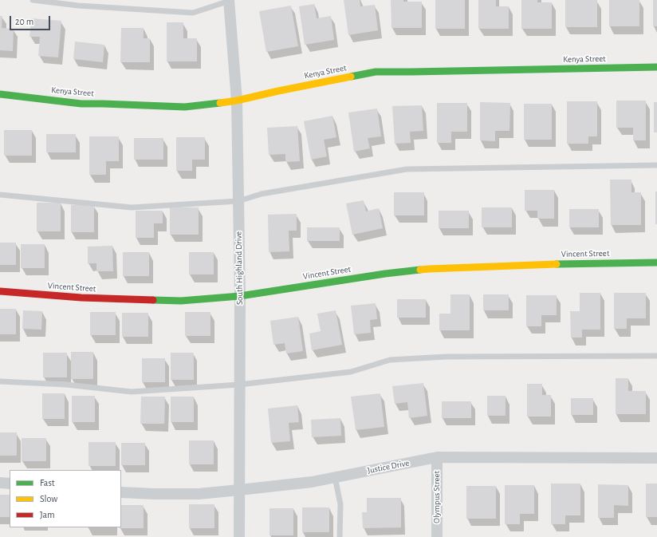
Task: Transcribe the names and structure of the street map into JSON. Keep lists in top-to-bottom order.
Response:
{
  "streets": {
    "street": [
      "Kenya Street",
      "Vincent Street",
      "South Highland Drive",
      "Justice Drive",
      "Olympus Street"
    ]
  },
  "crossings": [
    ["Kenya Street", "South Highland Drive"],
    ["Vincent Street", "South Highland Drive"],
    ["South Highland Drive", "Justice Drive"],
    ["Justice Drive", "Olympus Street"]
  ],
  "legend": ["Fast", "Slow", "Jam"],
  "scale_bar": "20 m"
}
